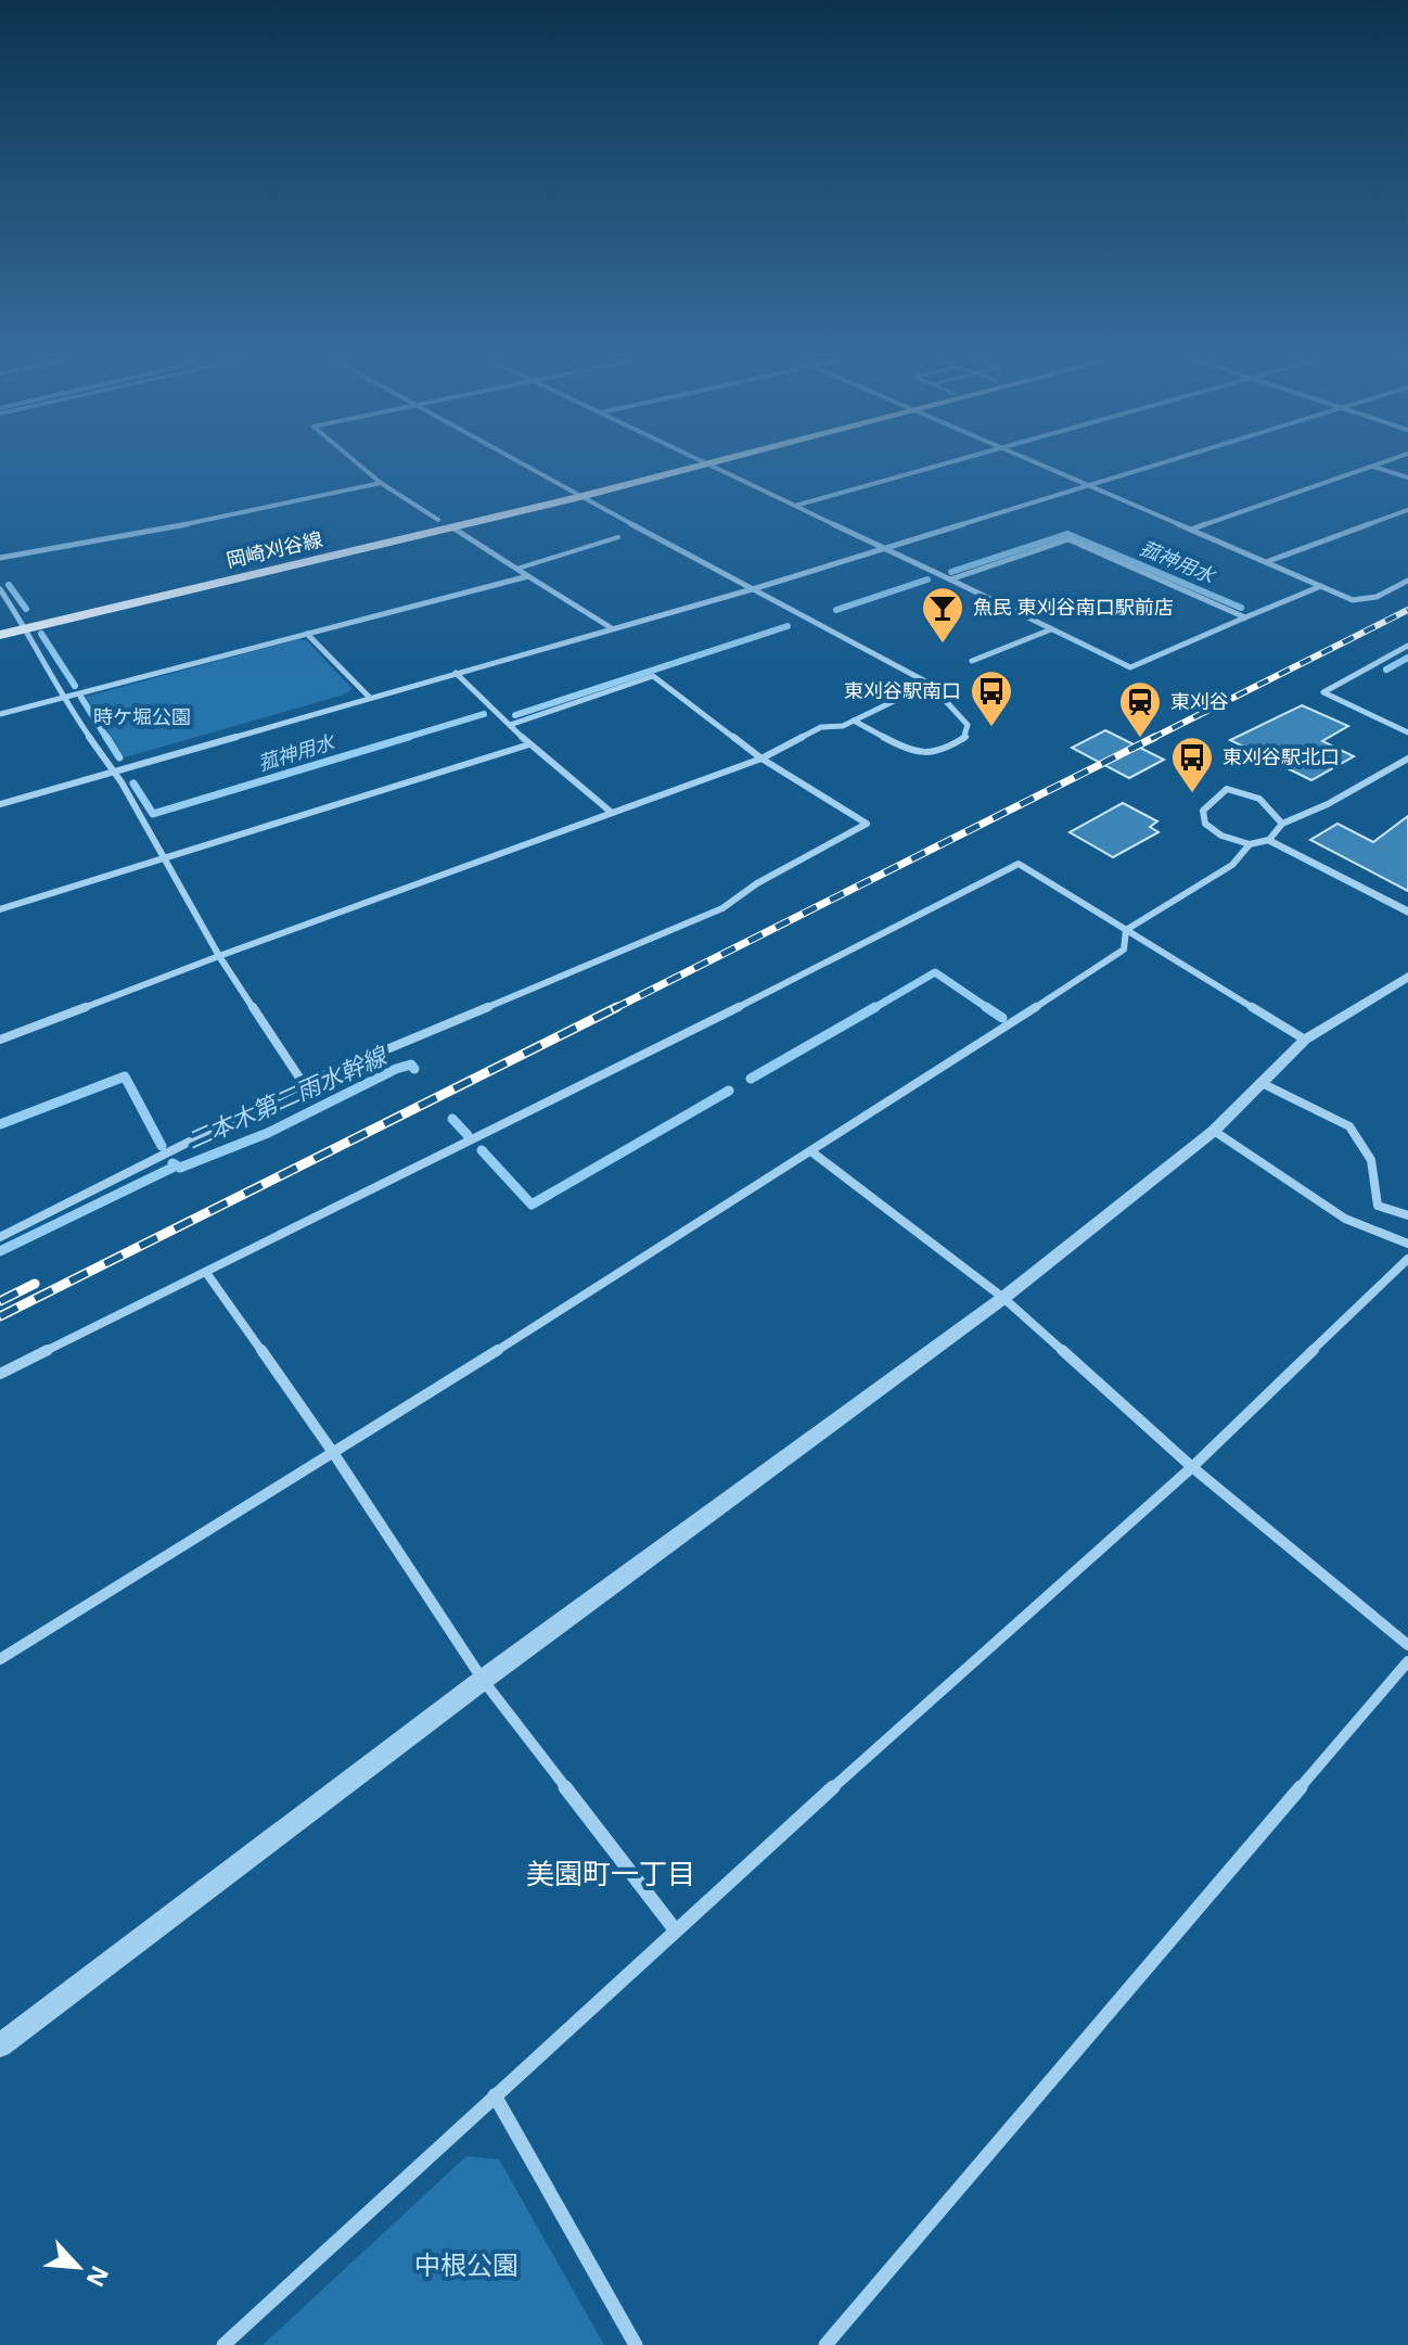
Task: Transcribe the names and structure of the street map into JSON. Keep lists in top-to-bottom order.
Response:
{
  "streets": {
    "main road": ["岡崎刈谷線"]
  },
  "districts": ["美園町一丁目"],
  "water": ["菰神用水", "二本木第二雨水幹線"],
  "parks": ["時ケ堀公園", "中根公園"],
  "places": {
    "bar": ["魚民 東刈谷南口駅前店"],
    "bus stop": ["東刈谷駅南口", "東刈谷駅北口"],
    "station": ["東刈谷"]
  },
  "north": "bottom right"
}
